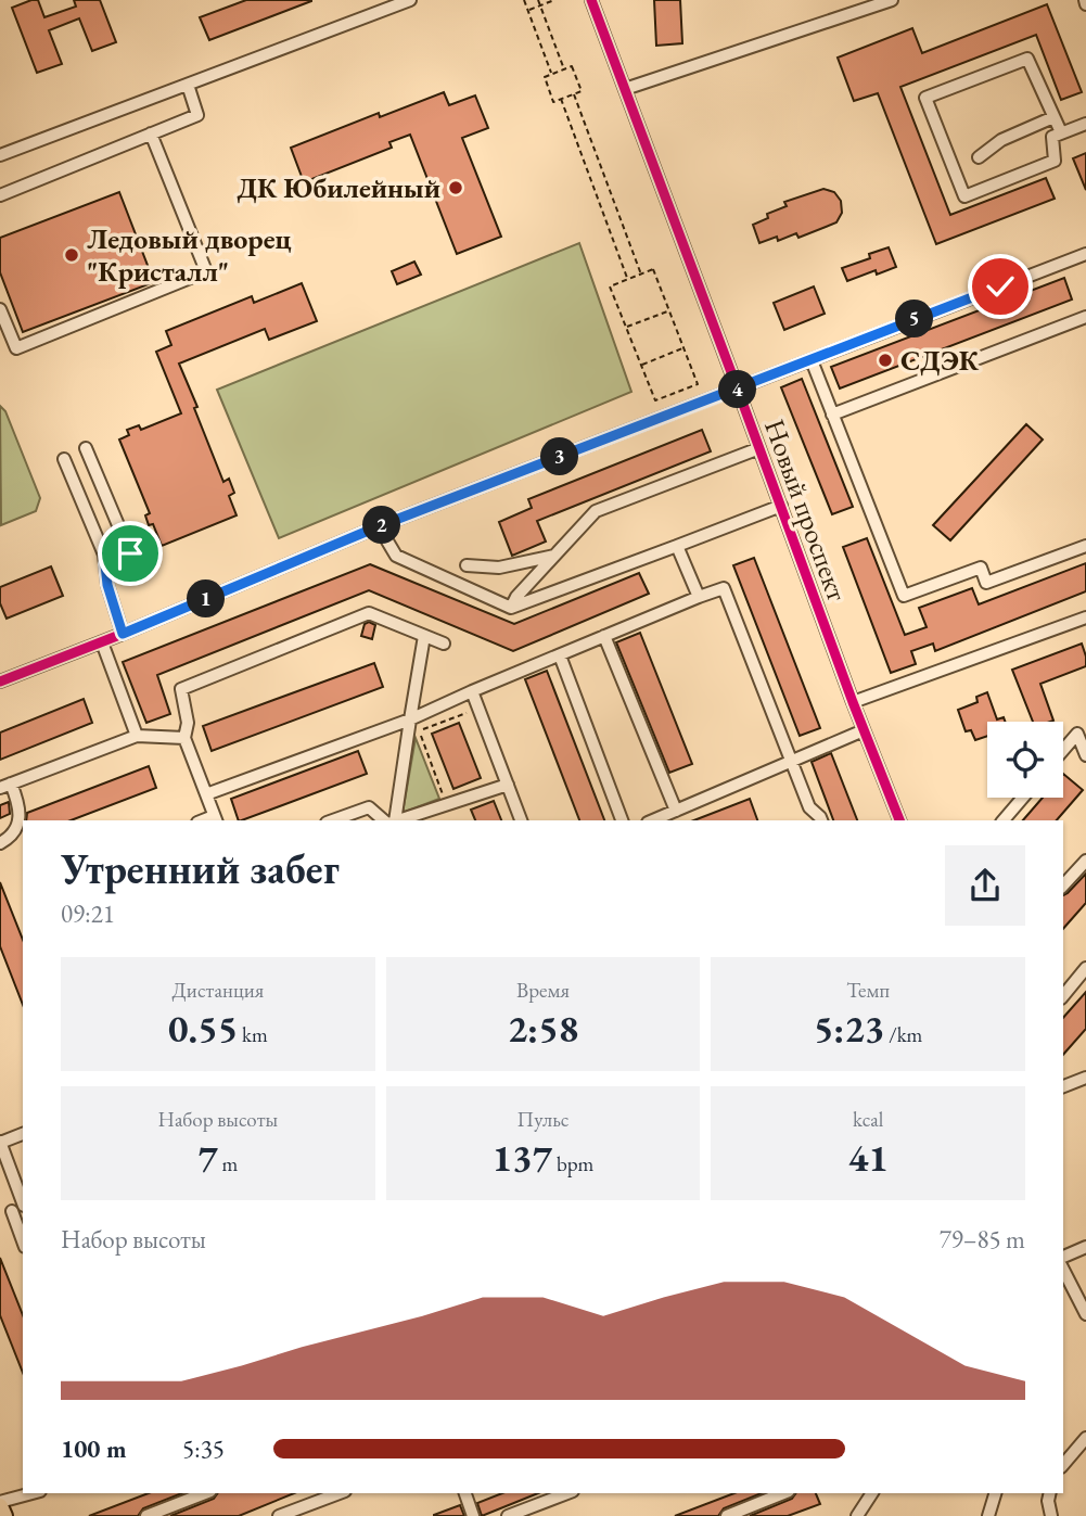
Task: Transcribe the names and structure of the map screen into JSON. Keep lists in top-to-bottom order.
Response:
{
  "streets": {
    "street": ["Новый проспект"]
  },
  "places": ["ДК Юбилейный", "Ледовый дворец \"Кристалл\"", "СДЭК"],
  "page": {
    "pins": [
      "5",
      "4",
      "3",
      "2",
      "1"
    ],
    "heading": ["Утренний забег", "09:21"],
    "stats": [
      ["Дистанция", "0.55 km"],
      ["Время", "2:58"],
      ["Темп", "5:23 /km"],
      ["Набор высоты", "7 m"],
      ["Пульс", "137 bpm"],
      ["kcal", "41"]
    ],
    "chart": ["Набор высоты", "79–85 m"],
    "list": [
      {
        "name": "100 m",
        "note": "5:35"
      }
    ]
  }
}
